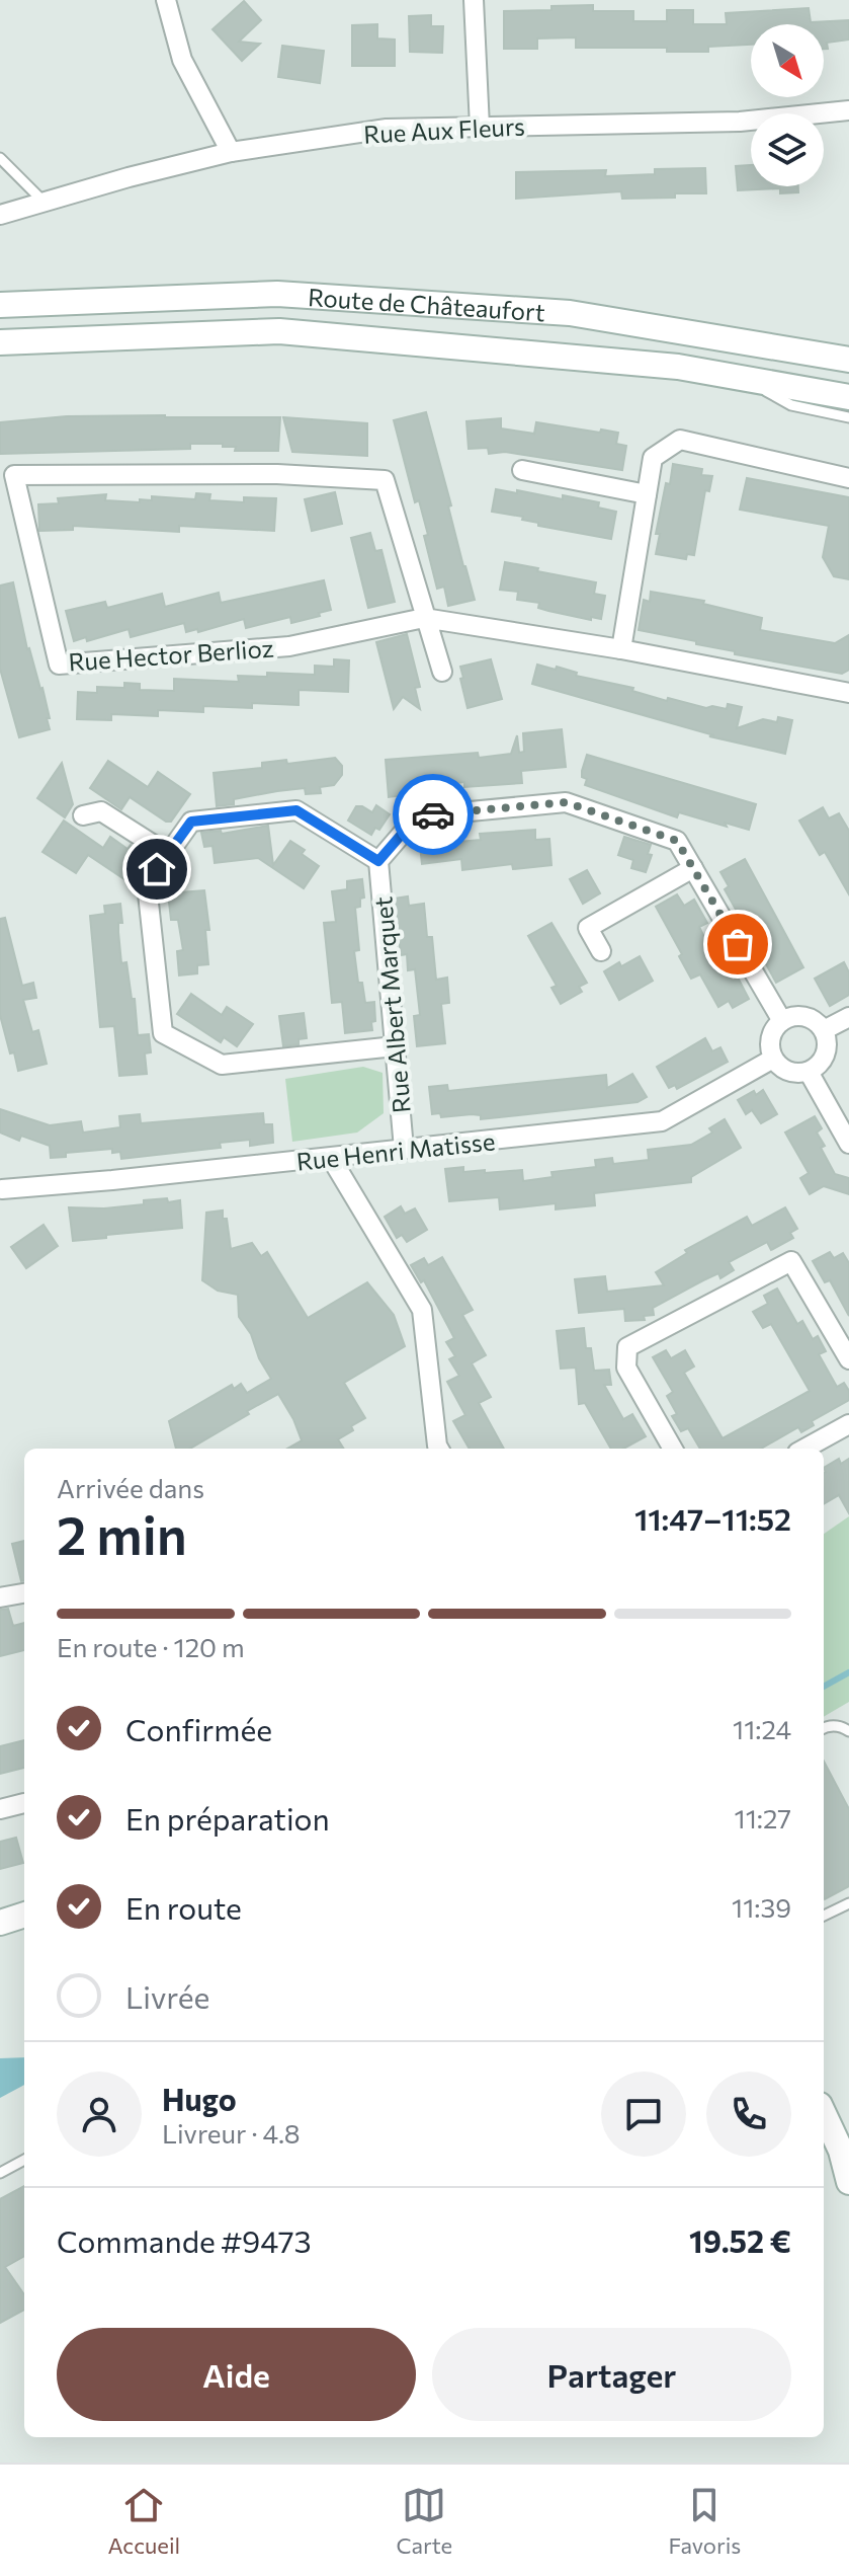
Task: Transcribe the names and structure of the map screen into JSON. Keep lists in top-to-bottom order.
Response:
{
  "streets": {
    "main road": ["Route de Châteaufort"],
    "street": [
      "Rue Aux Fleurs",
      "Rue Hector Berlioz",
      "Rue Albert Marquet",
      "Rue Henri Matisse"
    ]
  },
  "crossings": [
    ["Rue Albert Marquet", "Rue Henri Matisse"]
  ],
  "north": "bottom right",
  "page": {
    "heading": ["2 min", "Arrivée dans", "11:47–11:52"],
    "panel": [
      "Hugo",
      "Livreur · 4.8",
      "Commande #9473",
      "19.52 €"
    ],
    "bar": "En route · 120 m",
    "list": [
      ["Confirmée", "11:24"],
      ["En préparation", "11:27"],
      ["En route", "11:39"],
      "Livrée"
    ],
    "buttons": ["Aide", "Partager"],
    "tabs": ["Accueil", "Carte", "Favoris"]
  }
}
